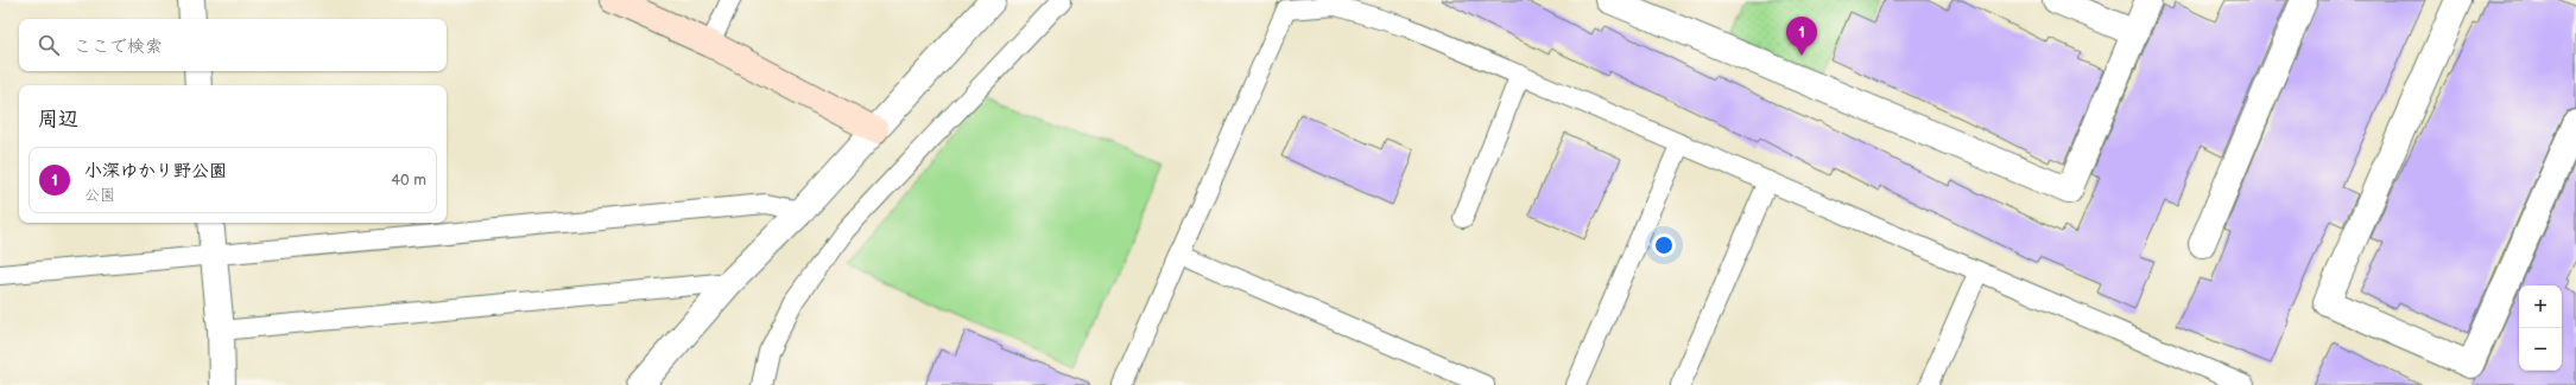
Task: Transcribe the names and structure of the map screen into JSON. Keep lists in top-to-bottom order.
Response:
{
  "page": {
    "pins": "1",
    "search": "ここで検索",
    "heading": "周辺",
    "list": [
      {
        "mark": "1",
        "name": "小深ゆかり野公園",
        "note": "公園",
        "value": "40 m"
      }
    ],
    "map_buttons": ["+", "−"]
  }
}
